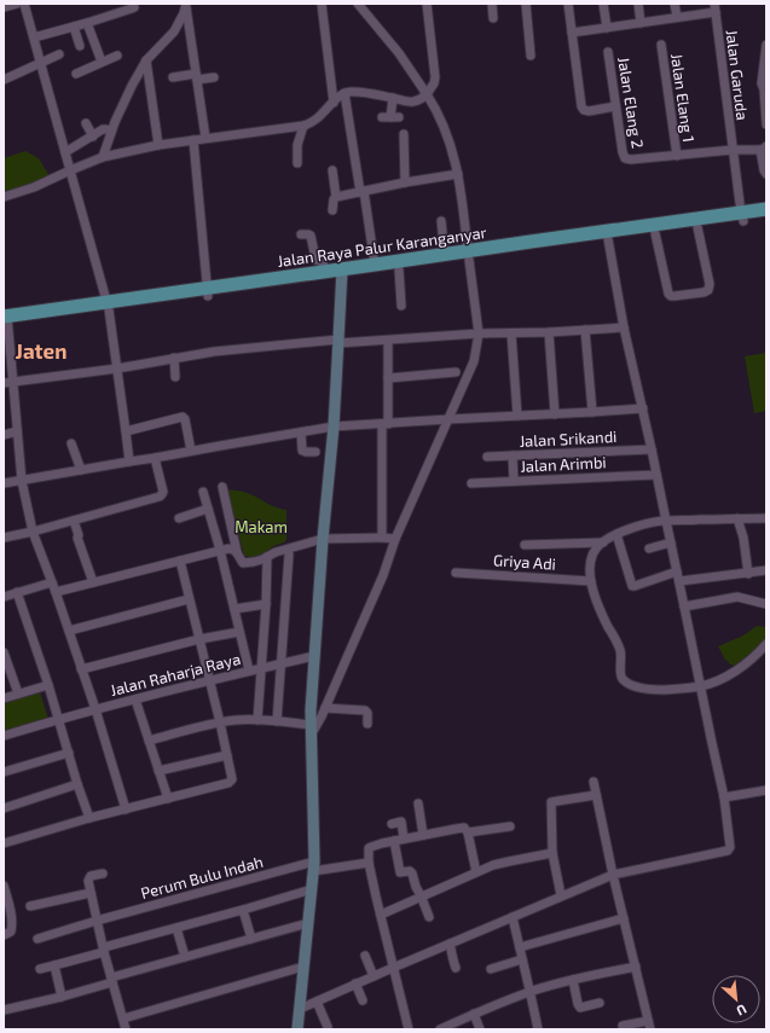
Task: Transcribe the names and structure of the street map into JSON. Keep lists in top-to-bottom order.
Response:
{
  "streets": {
    "main road": ["Jalan Raya Palur Karanganyar"],
    "street": [
      "Jalan Garuda",
      "Jalan Elang 1",
      "Jalan Elang 2",
      "Jalan Srikandi",
      "Jalan Arimbi",
      "Griya Adi",
      "Jalan Raharja Raya",
      "Perum Bulu Indah"
    ]
  },
  "crossings": [
    ["Jalan Garuda", "Jalan Raya Palur Karanganyar"],
    ["Jalan Elang 1", "Jalan Elang 2"]
  ],
  "districts": ["Jaten"],
  "parks": ["Makam"],
  "north": "bottom right"
}
